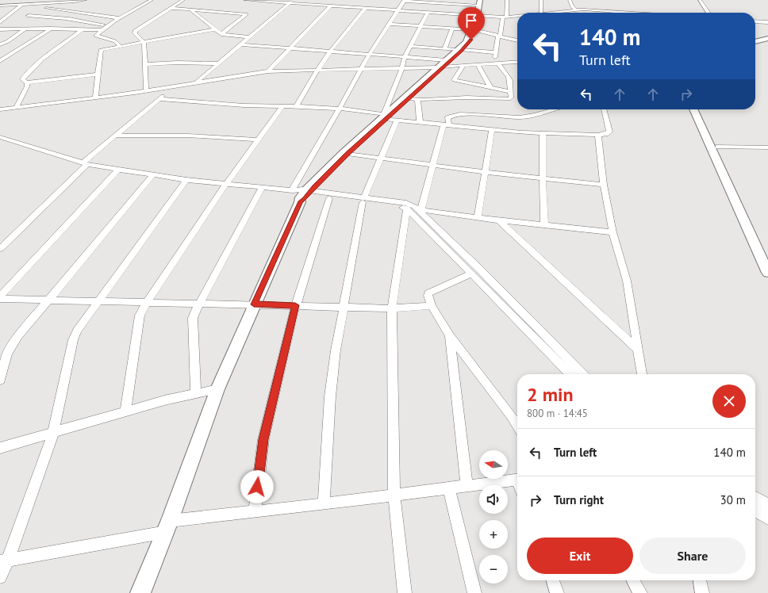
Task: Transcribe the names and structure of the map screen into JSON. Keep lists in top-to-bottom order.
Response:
{
  "north": "left",
  "page": {
    "turn": ["140 m", "Turn left"],
    "heading": ["2 min", "800 m · 14:45"],
    "list": [
      {
        "name": "Turn left",
        "value": "140 m"
      },
      {
        "name": "Turn right",
        "value": "30 m"
      }
    ],
    "map_buttons": ["+", "−"],
    "buttons": ["Exit", "Share"]
  }
}
